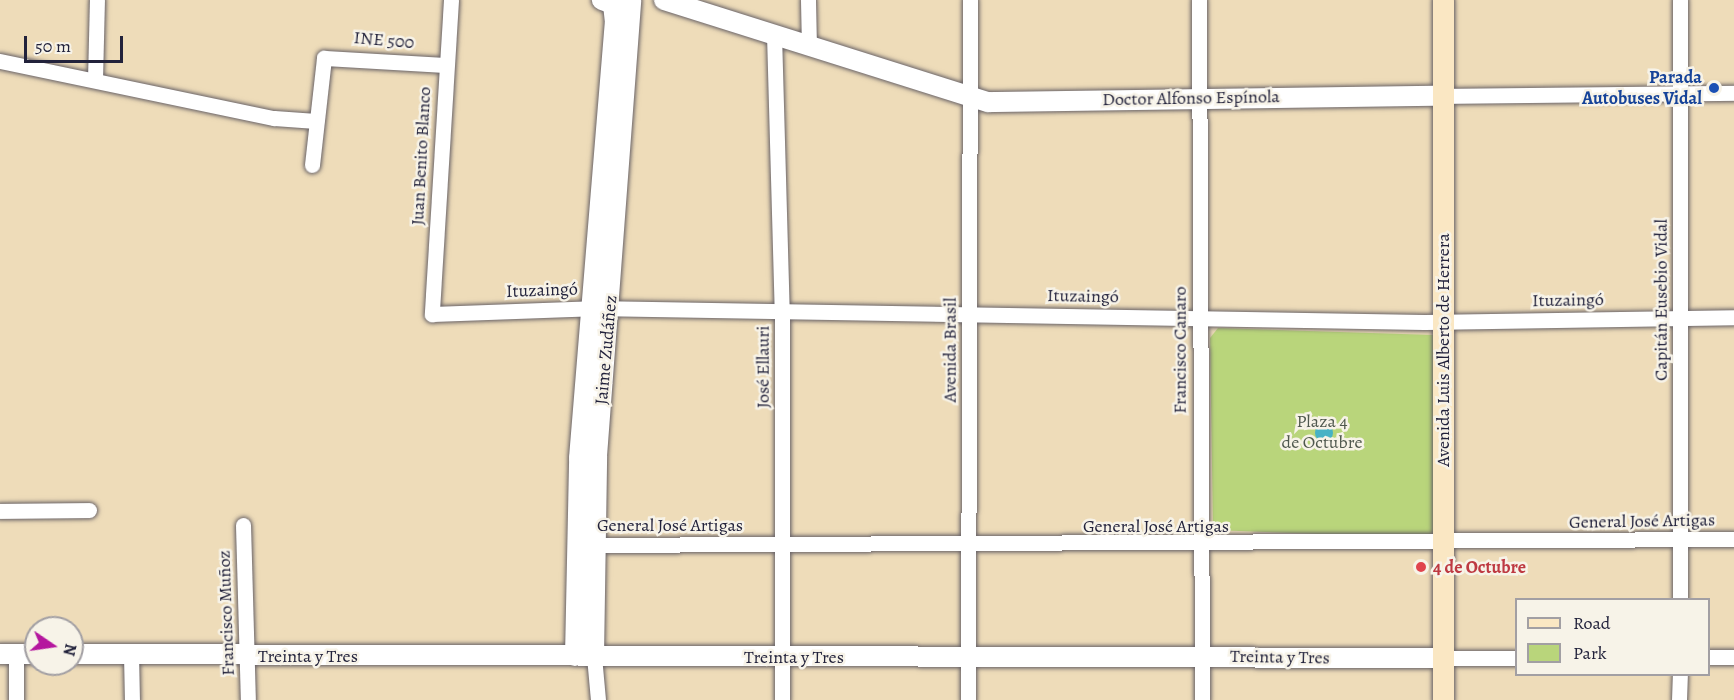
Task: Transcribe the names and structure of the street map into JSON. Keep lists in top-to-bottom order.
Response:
{
  "streets": {
    "main road": ["Avenida Luis Alberto de Herrera"],
    "street": [
      "INE 500",
      "Doctor Alfonso Espínola",
      "Juan Benito Blanco",
      "Ituzaingó",
      "Capitán Eusebio Vidal",
      "Jaime Zudáñez",
      "Avenida Brasil",
      "Francisco Canaro",
      "José Ellauri",
      "General José Artigas",
      "Francisco Muñoz",
      "Treinta y Tres"
    ]
  },
  "crossings": [
    ["INE 500", "Juan Benito Blanco"],
    ["Doctor Alfonso Espínola", "Capitán Eusebio Vidal"],
    ["Doctor Alfonso Espínola", "Avenida Brasil"],
    ["Doctor Alfonso Espínola", "Francisco Canaro"],
    ["Doctor Alfonso Espínola", "Avenida Luis Alberto de Herrera"],
    ["Doctor Alfonso Espínola", "José Ellauri"],
    ["Juan Benito Blanco", "Ituzaingó"],
    ["Ituzaingó", "Capitán Eusebio Vidal"],
    ["Ituzaingó", "Jaime Zudáñez"],
    ["Ituzaingó", "Avenida Brasil"],
    ["Ituzaingó", "Francisco Canaro"],
    ["Ituzaingó", "Avenida Luis Alberto de Herrera"],
    ["Ituzaingó", "José Ellauri"],
    ["Capitán Eusebio Vidal", "General José Artigas"],
    ["Jaime Zudáñez", "General José Artigas"],
    ["Jaime Zudáñez", "Treinta y Tres"],
    ["Avenida Brasil", "General José Artigas"],
    ["Avenida Brasil", "Treinta y Tres"],
    ["Francisco Canaro", "General José Artigas"],
    ["Francisco Canaro", "Treinta y Tres"],
    ["Avenida Luis Alberto de Herrera", "General José Artigas"],
    ["Avenida Luis Alberto de Herrera", "Treinta y Tres"],
    ["José Ellauri", "General José Artigas"],
    ["José Ellauri", "Treinta y Tres"],
    ["Francisco Muñoz", "Treinta y Tres"]
  ],
  "parks": ["Plaza 4 de Octubre"],
  "places": ["Parada Autobuses Vidal", "4 de Octubre"],
  "legend": ["Road", "Park"],
  "scale_bar": "50 m",
  "north": "right"
}
